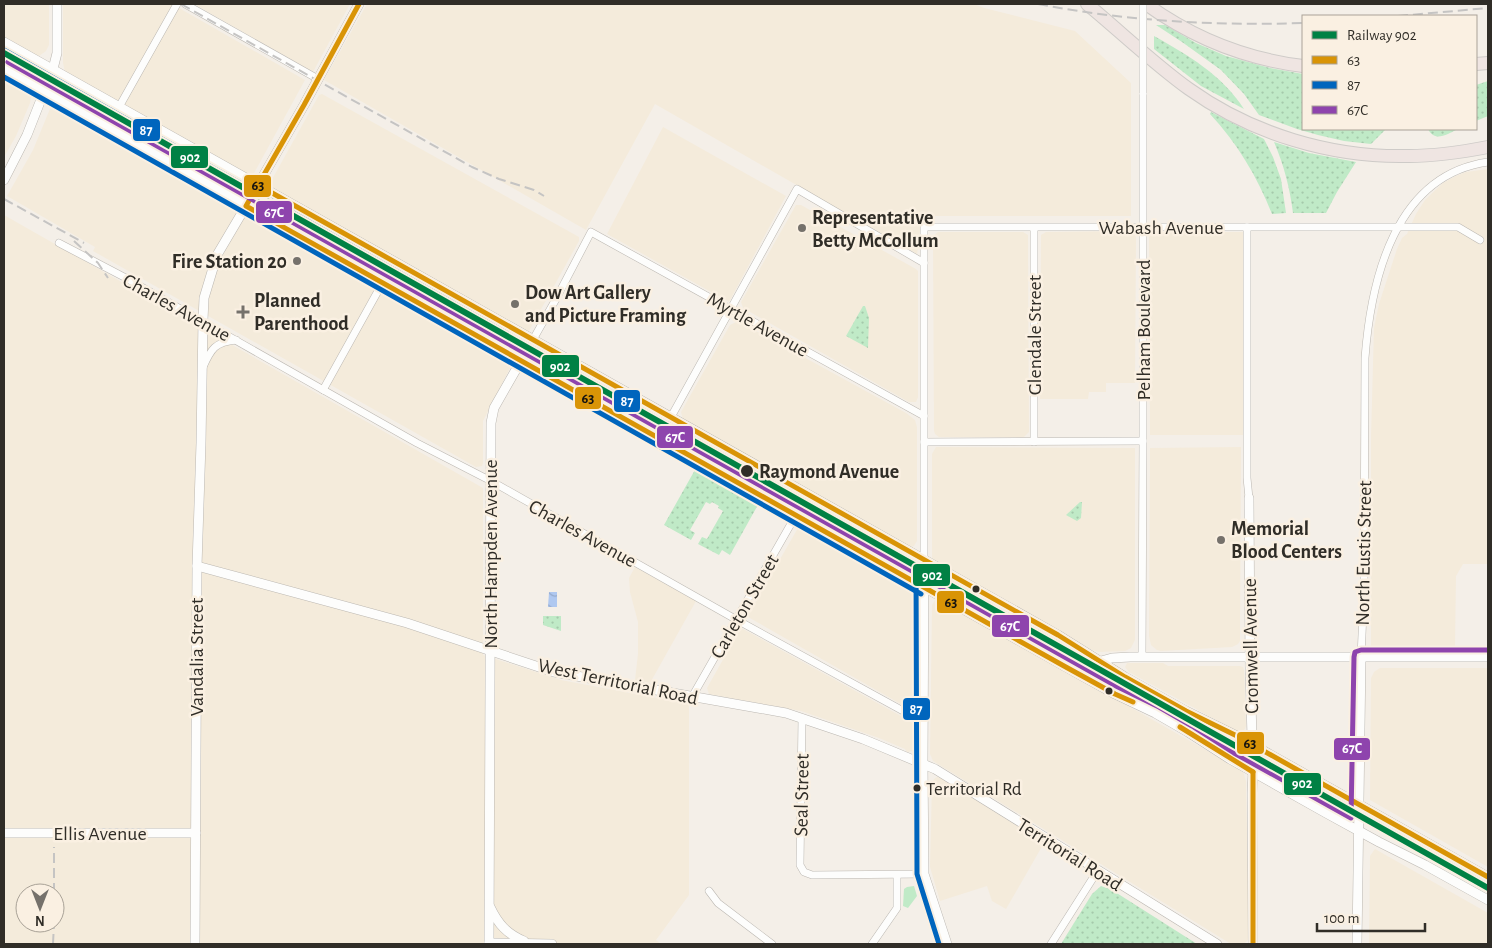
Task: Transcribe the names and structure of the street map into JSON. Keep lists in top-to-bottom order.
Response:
{
  "streets": {
    "main road": [
      "North Eustis Street",
      "North Hampden Avenue",
      "Cromwell Avenue",
      "Vandalia Street",
      "West Territorial Road",
      "Ellis Avenue",
      "Territorial Road"
    ],
    "street": [
      "Wabash Avenue",
      "Charles Avenue",
      "Myrtle Avenue",
      "Pelham Boulevard",
      "Glendale Street",
      "Carleton Street",
      "Seal Street"
    ]
  },
  "crossings": [
    ["Wabash Avenue", "Pelham Boulevard"],
    ["Wabash Avenue", "Glendale Street"],
    ["Wabash Avenue", "North Eustis Street"],
    ["Wabash Avenue", "Cromwell Avenue"],
    ["Charles Avenue", "North Hampden Avenue"],
    ["Charles Avenue", "Carleton Street"],
    ["Charles Avenue", "Vandalia Street"],
    ["Myrtle Avenue", "North Hampden Avenue"],
    ["North Hampden Avenue", "West Territorial Road"],
    ["Carleton Street", "West Territorial Road"],
    ["Vandalia Street", "West Territorial Road"],
    ["Vandalia Street", "Ellis Avenue"],
    ["West Territorial Road", "Seal Street"],
    ["West Territorial Road", "Territorial Road"]
  ],
  "places": {
    "other": [
      "Representative Betty McCollum",
      "Fire Station 20",
      "Dow Art Gallery and Picture Framing",
      "Raymond Avenue",
      "Memorial Blood Centers",
      "Territorial Rd"
    ],
    "health": ["Planned Parenthood"]
  },
  "lines": [
    "transit line 63",
    "transit line 87",
    "rail line 902",
    "transit line 67C"
  ],
  "legend": [
    "Railway 902",
    "63",
    "87",
    "67C"
  ],
  "scale_bar": "100 m",
  "north": "bottom"
}
